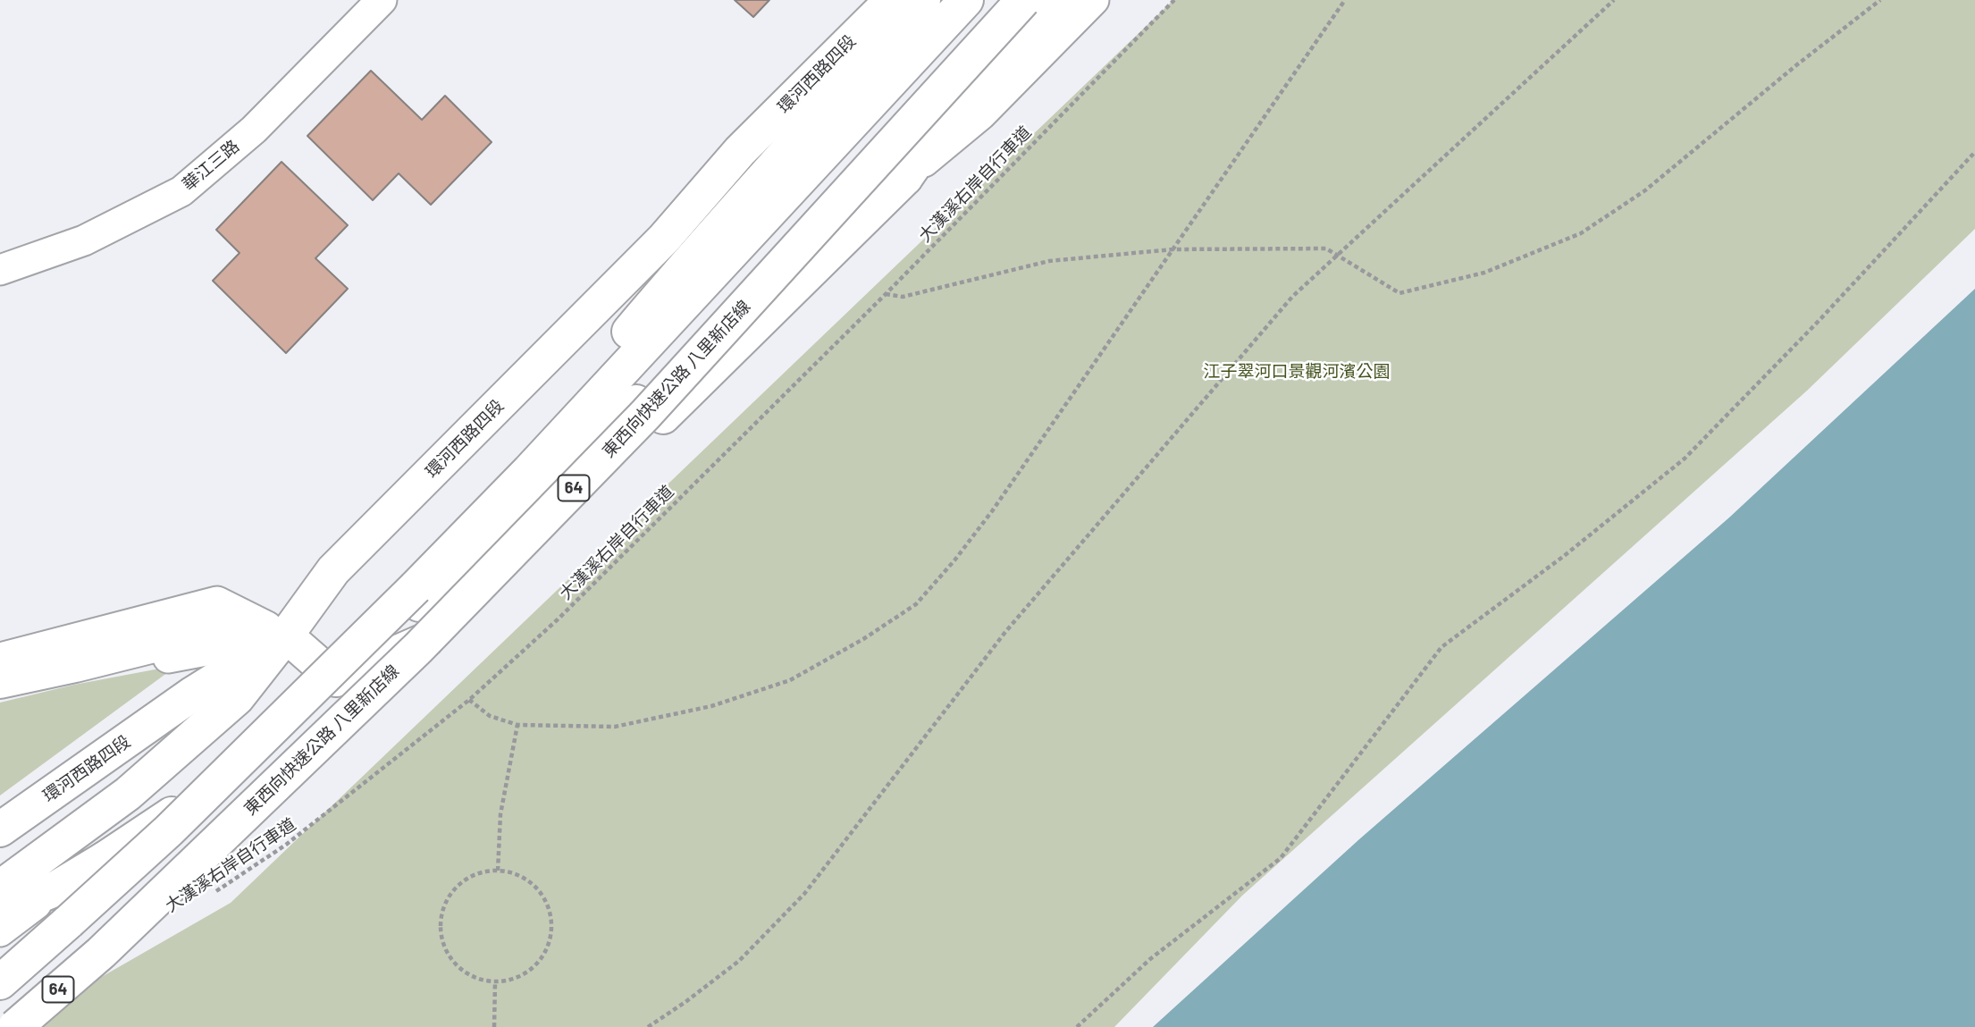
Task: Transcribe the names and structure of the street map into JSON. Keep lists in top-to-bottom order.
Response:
{
  "streets": {
    "main road": ["環河西路四段", "東西向快速公路 八里新店線", "64"],
    "street": ["華江三路"],
    "path": ["大漢溪右岸自行車道"]
  },
  "parks": ["江子翠河口景觀河濱公園"]
}
